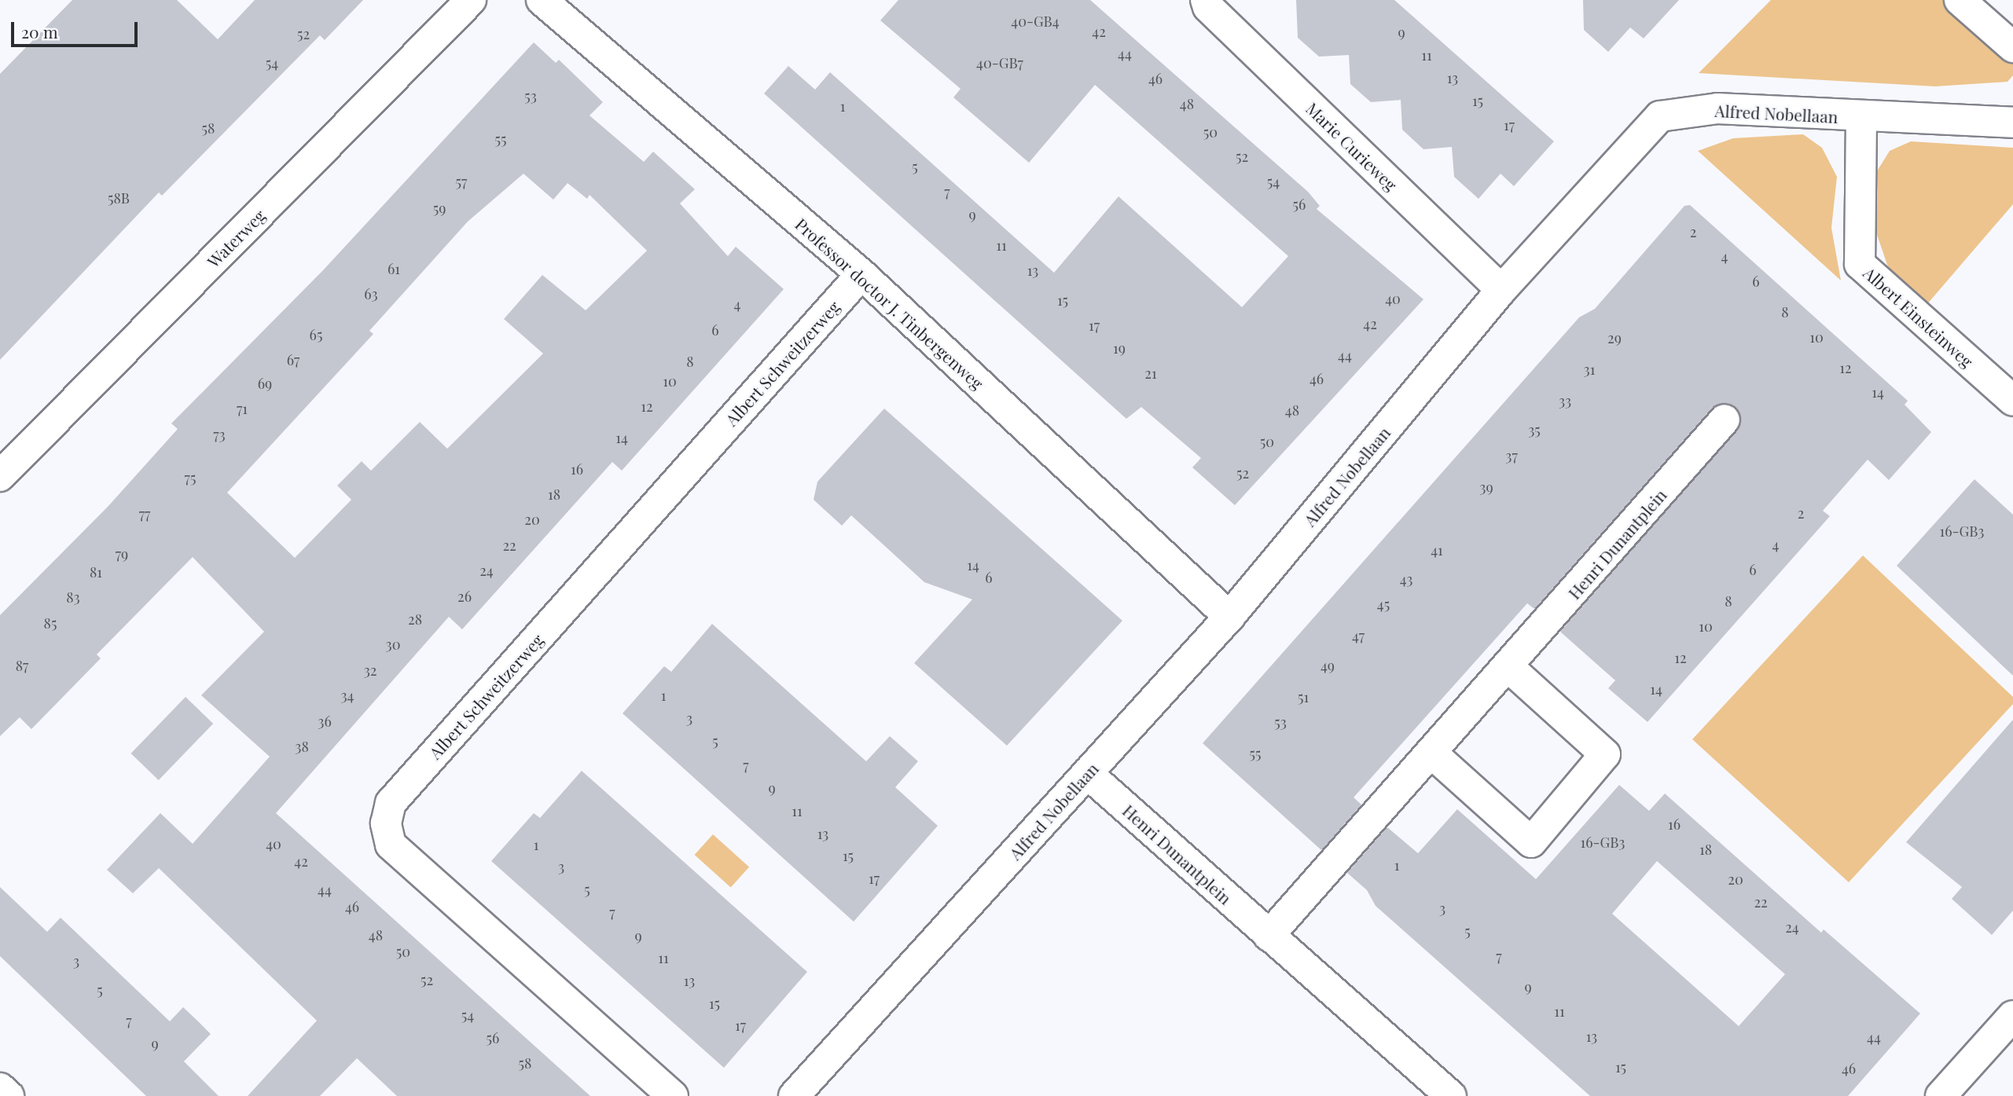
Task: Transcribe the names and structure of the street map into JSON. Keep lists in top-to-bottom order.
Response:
{
  "streets": {
    "street": [
      "Alfred Nobellaan",
      "Marie Curieweg",
      "Waterweg",
      "Professor doctor J. Tinbergenweg",
      "Albert Einsteinweg",
      "Albert Schweitzerweg",
      "Henri Dunantplein"
    ]
  },
  "crossings": [
    ["Alfred Nobellaan", "Marie Curieweg"],
    ["Alfred Nobellaan", "Professor doctor J. Tinbergenweg"],
    ["Alfred Nobellaan", "Albert Einsteinweg"],
    ["Alfred Nobellaan", "Henri Dunantplein"],
    ["Professor doctor J. Tinbergenweg", "Albert Schweitzerweg"]
  ],
  "house_numbers": [
    "40-GB4",
    "42",
    "9",
    "52",
    "44",
    "11",
    "54",
    "40-GB7",
    "13",
    "46",
    "53",
    "15",
    "48",
    "1",
    "17",
    "58",
    "50",
    "55",
    "52",
    "5",
    "57",
    "54",
    "7",
    "58B",
    "56",
    "59",
    "9",
    "2",
    "11",
    "4",
    "61",
    "13",
    "6",
    "63",
    "40",
    "15",
    "4",
    "8",
    "42",
    "17",
    "6",
    "65",
    "10",
    "29",
    "19",
    "44",
    "67",
    "8",
    "12",
    "31",
    "21",
    "46",
    "10",
    "69",
    "14",
    "33",
    "12",
    "71",
    "48",
    "35",
    "73",
    "14",
    "50",
    "37",
    "16",
    "52",
    "75",
    "39",
    "18",
    "2",
    "77",
    "20",
    "16-GB3",
    "4",
    "22",
    "41",
    "79",
    "14",
    "6",
    "24",
    "81",
    "6",
    "43",
    "26",
    "83",
    "8",
    "45",
    "28",
    "85",
    "10",
    "47",
    "30",
    "12",
    "87",
    "49",
    "32",
    "14",
    "34",
    "1",
    "51",
    "3",
    "36",
    "53",
    "5",
    "38",
    "55",
    "7",
    "9",
    "11",
    "16",
    "13",
    "16-GB3",
    "40",
    "1",
    "18",
    "15",
    "42",
    "1",
    "3",
    "17",
    "20",
    "44",
    "5",
    "22",
    "46",
    "3",
    "7",
    "24",
    "5",
    "48",
    "9",
    "50",
    "7",
    "11",
    "3",
    "52",
    "13",
    "9",
    "5",
    "15",
    "11",
    "54",
    "7",
    "17",
    "13",
    "44",
    "56",
    "9",
    "58",
    "15",
    "46"
  ],
  "scale_bar": "20 m"
}
